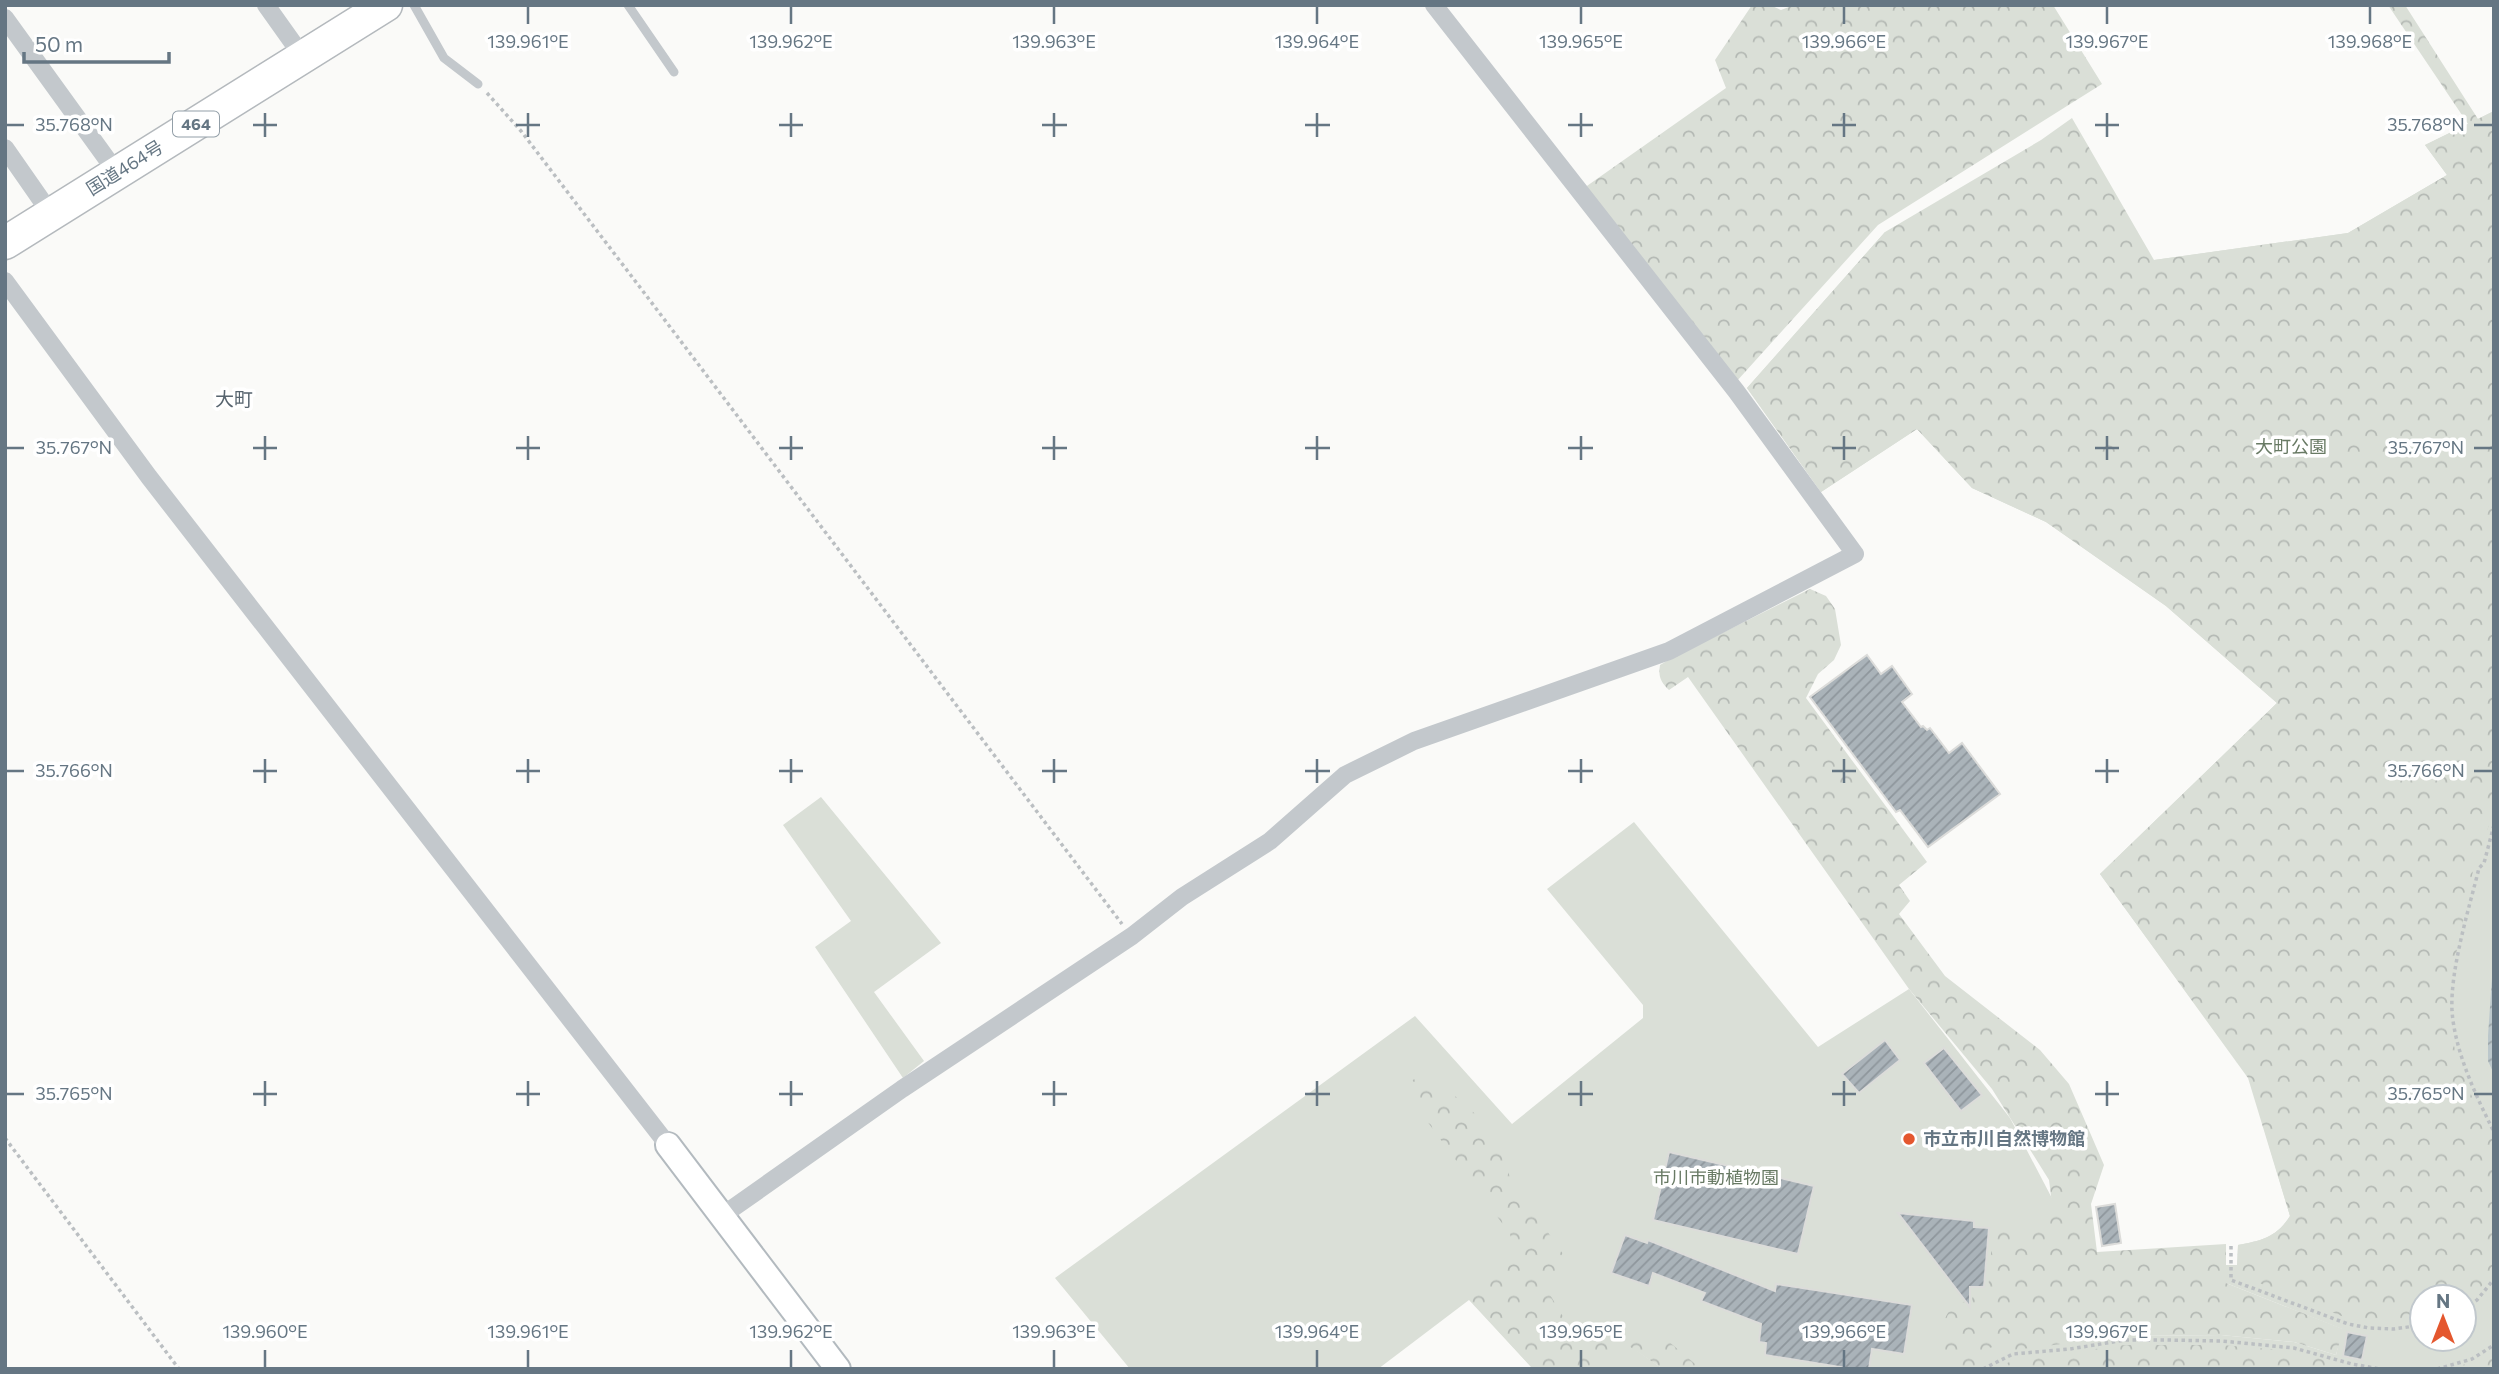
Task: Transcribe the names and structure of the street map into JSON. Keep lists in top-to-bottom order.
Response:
{
  "streets": {
    "highway": ["464", "国道464号"]
  },
  "districts": ["大町"],
  "parks": ["大町公園", "市川市動植物園"],
  "places": ["市立市川自然博物館"],
  "scale_bar": "50 m",
  "north": "top",
  "coordinates": [
    "139.961°E",
    "139.962°E",
    "139.963°E",
    "139.964°E",
    "139.965°E",
    "139.966°E",
    "139.967°E",
    "139.968°E",
    "35.768°N",
    "35.767°N",
    "35.766°N",
    "35.765°N",
    "139.960°E"
  ]
}
